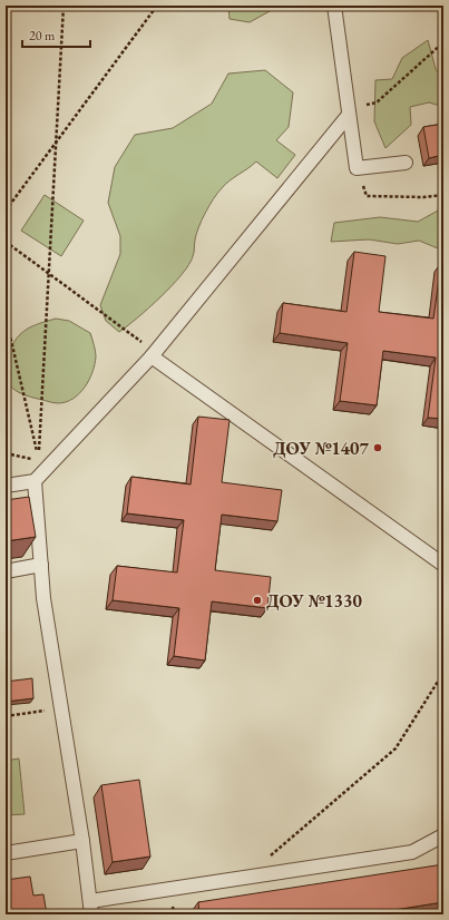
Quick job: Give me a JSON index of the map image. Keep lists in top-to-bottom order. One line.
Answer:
{"places":["ДОУ №1407","ДОУ №1330"],"scale_bar":"20 m"}
